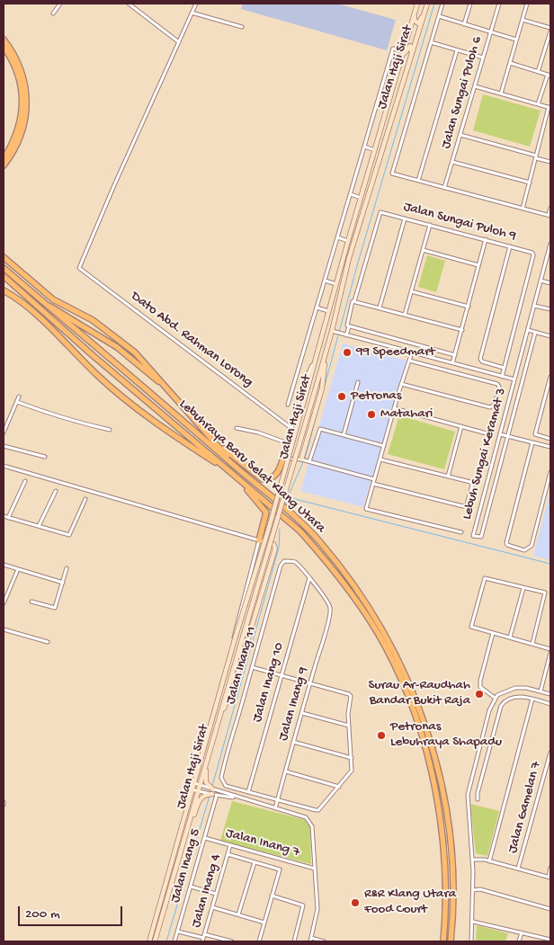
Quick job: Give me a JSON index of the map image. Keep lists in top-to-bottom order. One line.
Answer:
{"streets":{"highway":["Lebuhraya Baru Selat Klang Utara"],"main road":["Jalan Haji Sirat"],"street":["Jalan Sungai Puloh 6","Jalan Sungai Puloh 9","Dato Abd. Rahman Lorong","Lebuh Sungai Keramat 3","Jalan Inang 11","Jalan Inang 10","Jalan Inang 9","Jalan Gamelan 7","Jalan Inang 7","Jalan Inang 5","Jalan Inang 4"]},"crossings":[["Jalan Sungai Puloh 9","Lebuh Sungai Keramat 3"],["Jalan Inang 11","Jalan Inang 10"],["Jalan Inang 11","Jalan Inang 9"],["Jalan Inang 7","Jalan Inang 5"],["Jalan Inang 7","Jalan Inang 4"]],"places":["99 Speedmart","Petronas","Matahari","Surau Ar-Raudhah Bandar Bukit Raja","Petronas Lebuhraya Shapadu","R&R Klang Utara Food Court"],"scale_bar":"200 m"}
